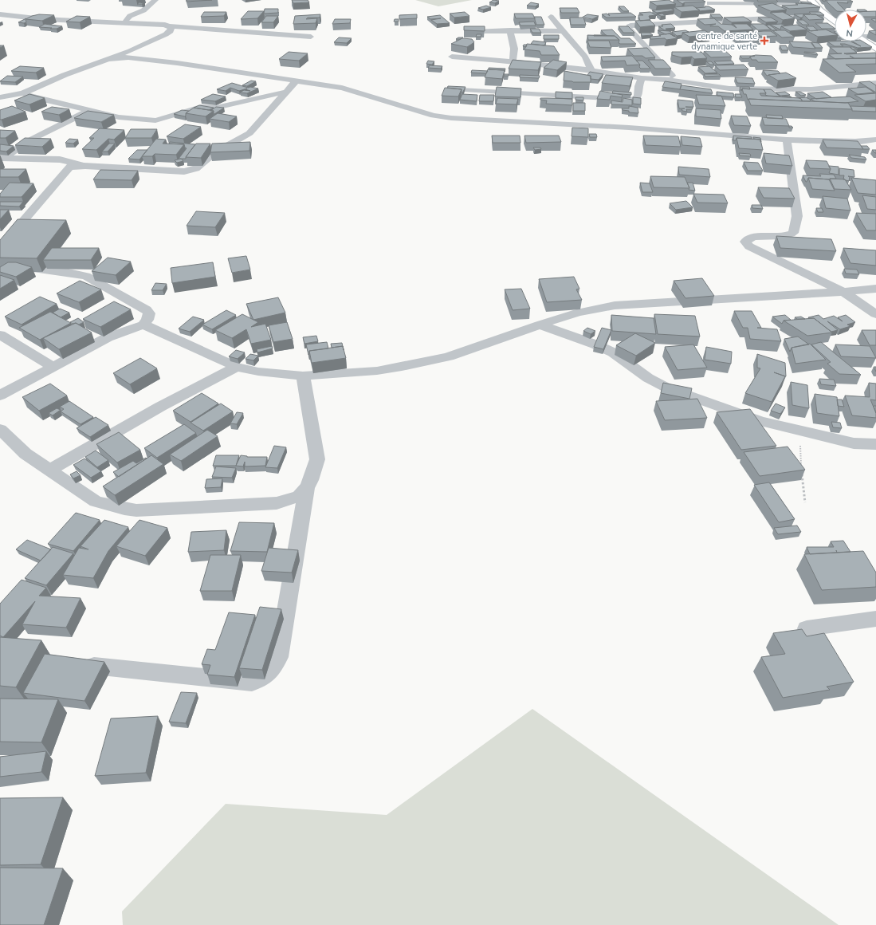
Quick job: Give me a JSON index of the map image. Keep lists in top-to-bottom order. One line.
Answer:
{"places":{"health":["centre de santé dynamique verte"]},"north":"bottom"}
